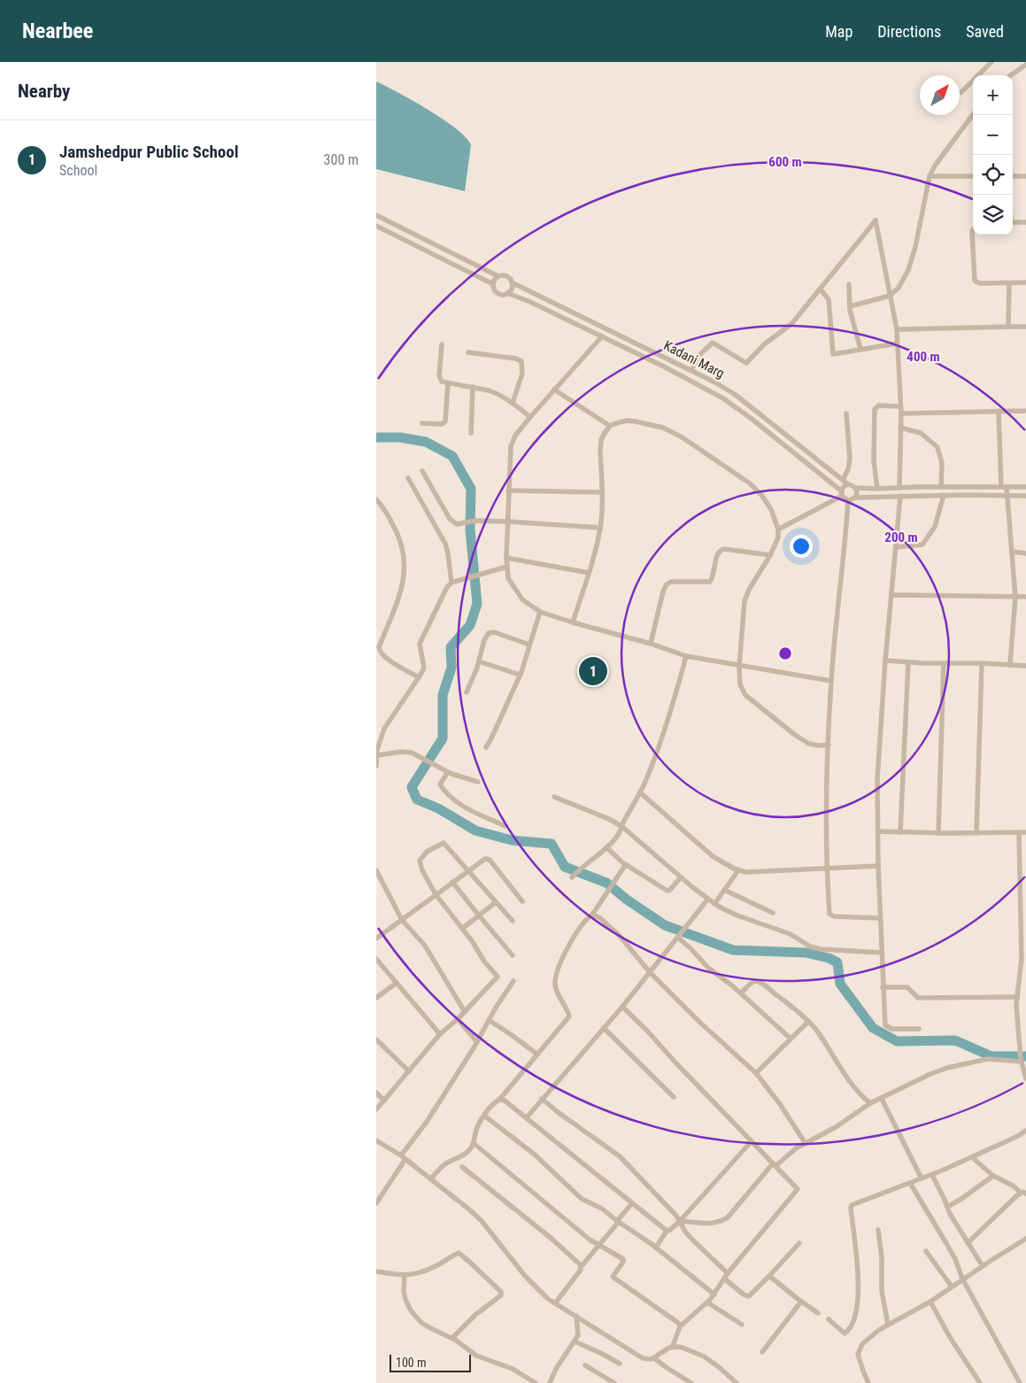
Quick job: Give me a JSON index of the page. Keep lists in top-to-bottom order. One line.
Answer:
{"streets":{"street":["Kadani Marg"]},"scale_bar":"100 m","north":"top right","page":{"header":"Nearbee","nav":["Map","Directions","Saved"],"heading":"Nearby","map_buttons":["+","−"],"list":[{"mark":"1","name":"Jamshedpur Public School","note":"School","value":"300 m"}],"pins":"1","scale":"100 m"},"rings":["600 m","400 m","200 m"]}
